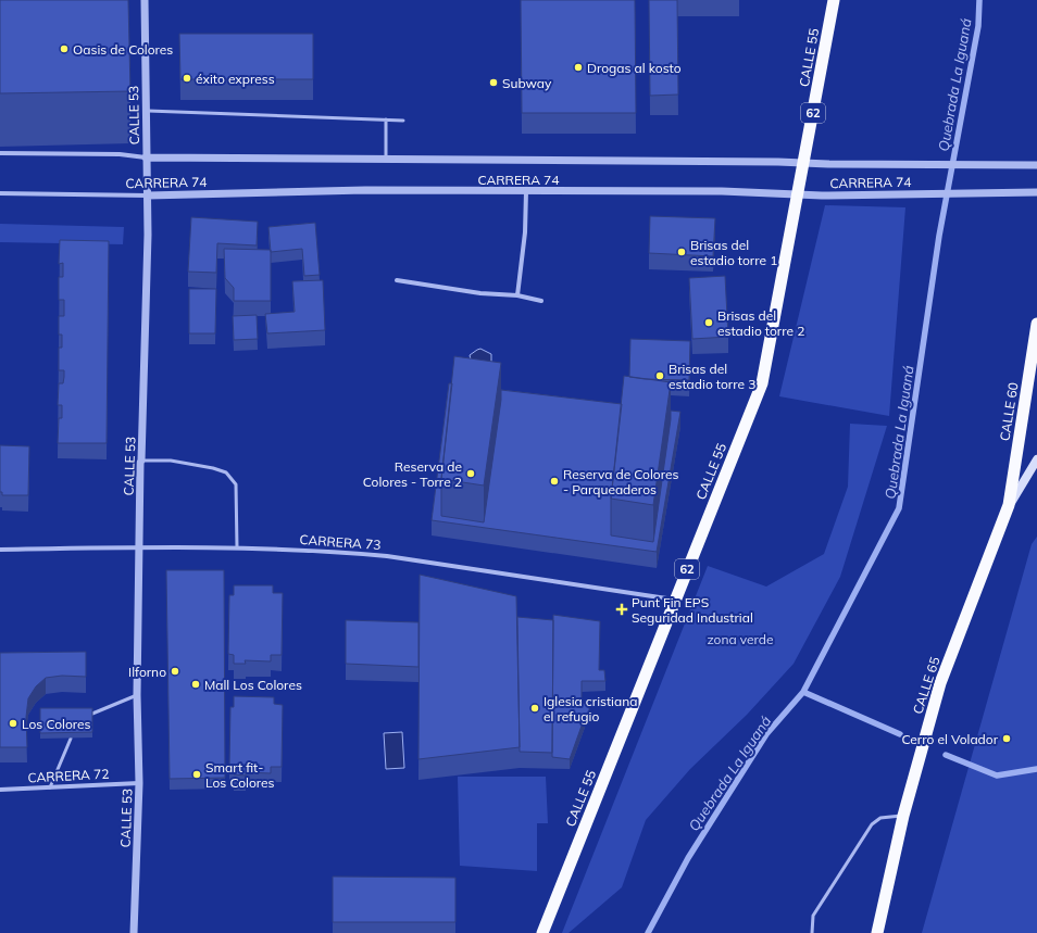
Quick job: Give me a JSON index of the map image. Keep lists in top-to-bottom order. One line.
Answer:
{"streets":{"highway":["CALLE 55","62","CALLE 60","CALLE 65"],"street":["CALLE 53","CARRERA 74","CARRERA 73","CARRERA 72"]},"crossings":[["CALLE 55","CARRERA 74"],["CALLE 55","CARRERA 73"],["CALLE 53","CARRERA 74"],["CALLE 53","CARRERA 73"],["CALLE 53","CARRERA 72"],["CALLE 60","CALLE 65"]],"water":["Quebrada La Iguaná"],"parks":["zona verde"],"places":{"other":["Oasis de Colores","Drogas al kosto","éxito express","Subway","Brisas del estadio torre 1","Brisas del estadio torre 2","Brisas del estadio torre 3","Reserva de Colores - Torre 2","Reserva de Colores - Parqueaderos","Ilforno","Mall Los Colores","Iglesia cristiana el refugio","Los Colores","Cerro el Volador","Smart fit- Los Colores"],"health":["Punt Fin EPS Seguridad Industrial"]}}
